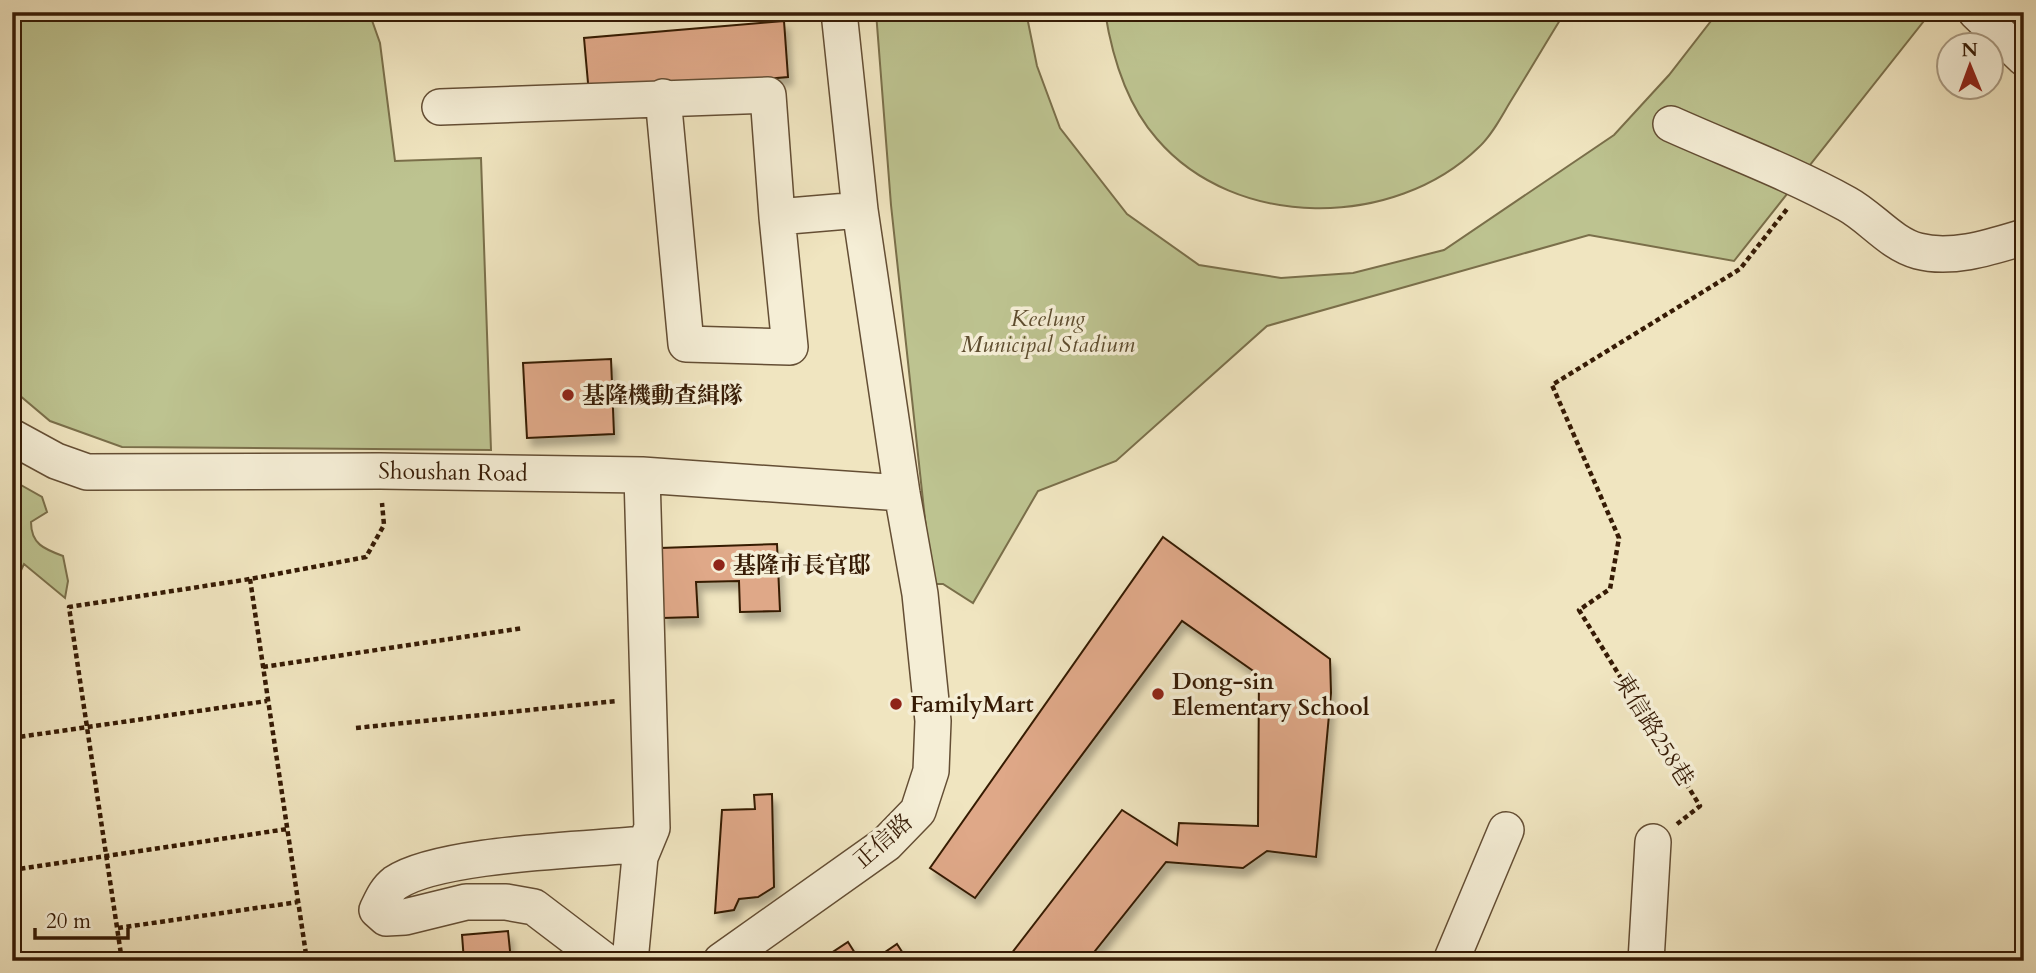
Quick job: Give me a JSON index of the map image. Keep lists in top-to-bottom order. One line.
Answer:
{"streets":{"street":["Shoushan Road","正信路"],"path":["東信路258巷"]},"crossings":[["Shoushan Road","正信路"]],"parks":["Keelung Municipal Stadium"],"places":["基隆機動查緝隊","基隆市長官邸","Dong-sin Elementary School","FamilyMart"],"scale_bar":"20 m","north":"top"}
